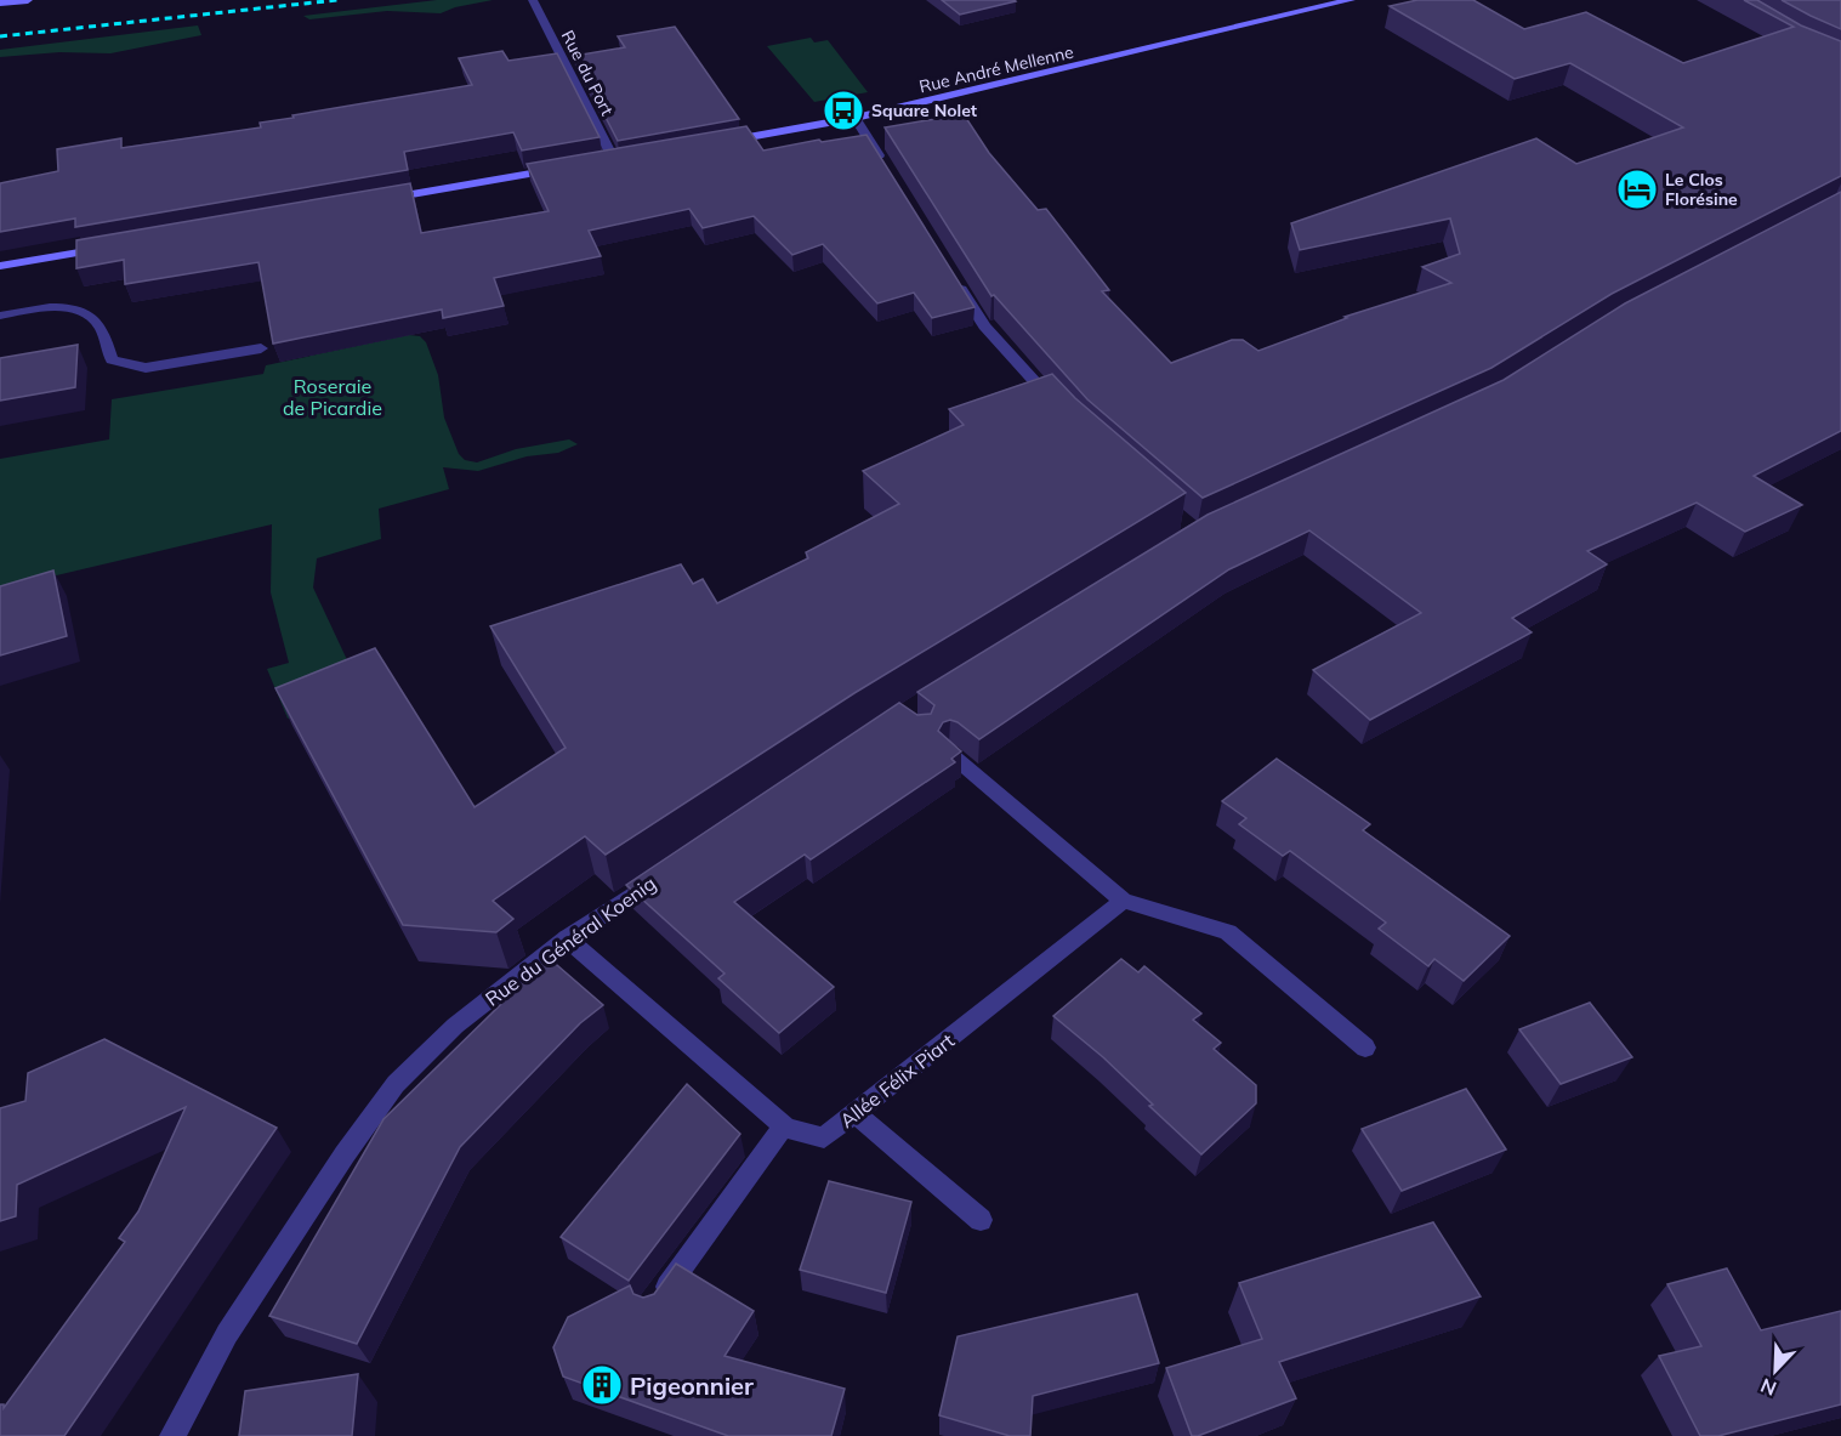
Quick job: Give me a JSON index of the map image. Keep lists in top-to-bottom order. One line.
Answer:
{"streets":{"street":["Rue André Mellenne","Rue du Port","Rue du Général Koenig","Allée Félix Piart"]},"crossings":[["Rue du Général Koenig","Allée Félix Piart"]],"parks":["Roseraie de Picardie"],"places":{"bus stop":["Square Nolet"],"hotel":["Le Clos Florésine"],"building":["Pigeonnier"]},"north":"bottom left"}
